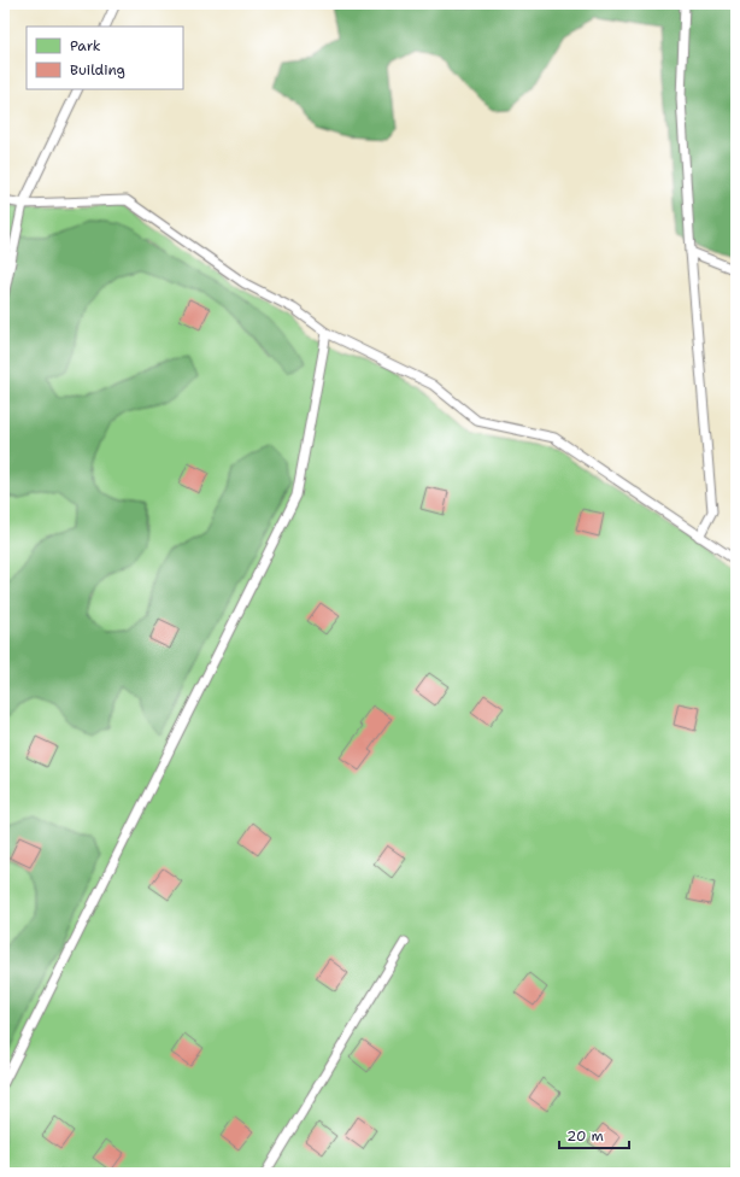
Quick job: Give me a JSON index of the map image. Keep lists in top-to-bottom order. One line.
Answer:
{"legend":["Park","Building"],"scale_bar":"20 m"}
